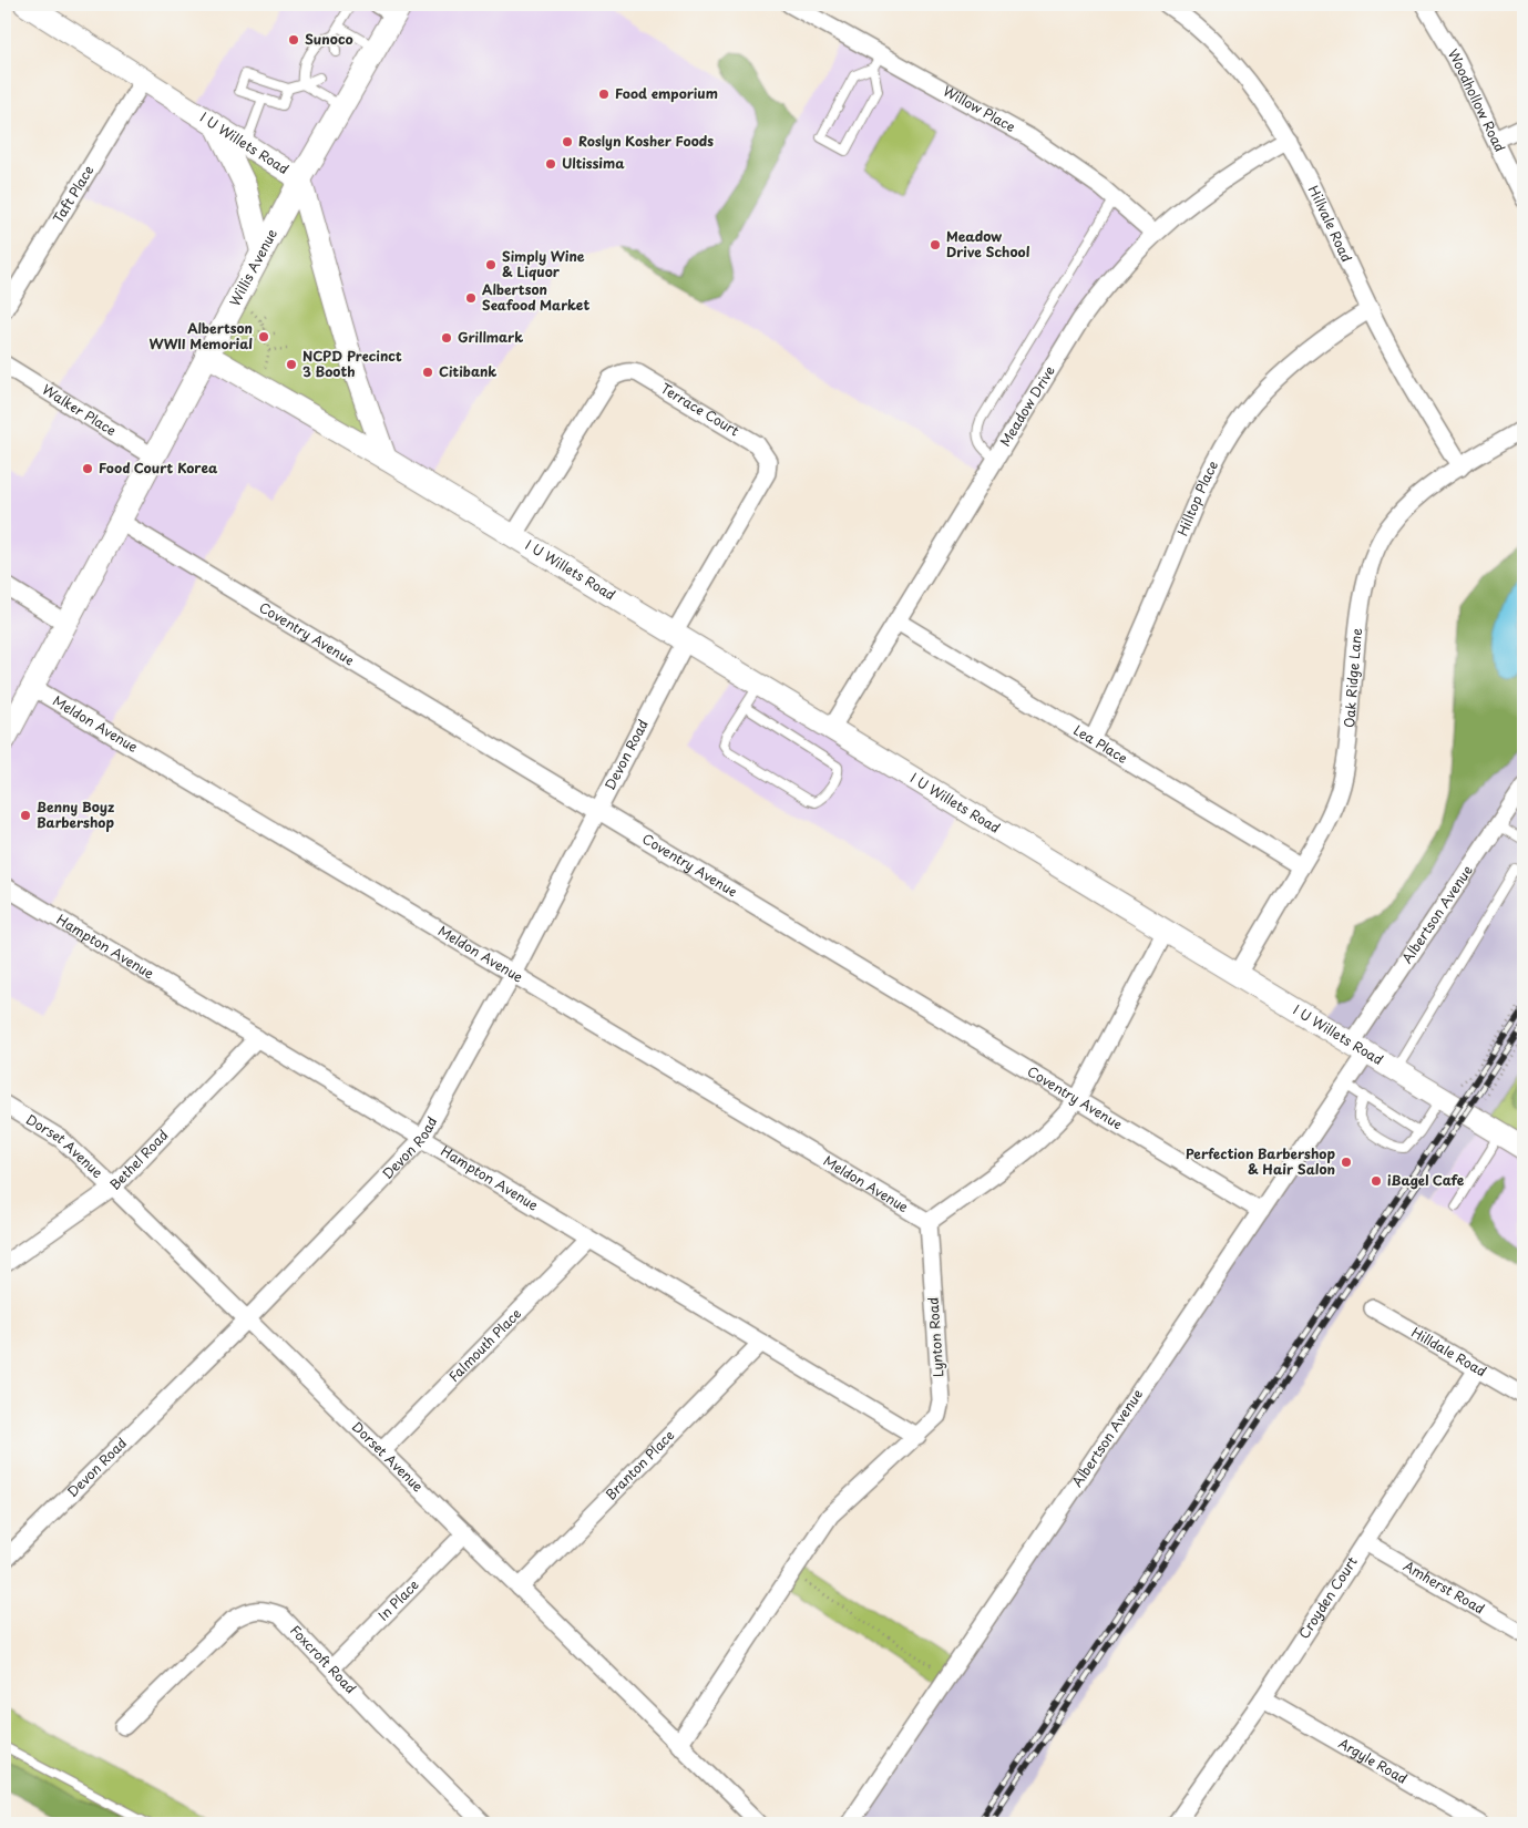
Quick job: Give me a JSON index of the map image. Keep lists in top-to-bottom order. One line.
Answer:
{"streets":{"main road":["I U Willets Road","Willis Avenue"],"street":["Woodhollow Road","Willow Place","Taft Place","Hillvale Road","Meadow Drive","Walker Place","Terrace Court","Hilltop Place","Coventry Avenue","Oak Ridge Lane","Meldon Avenue","Lea Place","Devon Road","Albertson Avenue","Hampton Avenue","Dorset Avenue","Bethel Road","Lynton Road","Falmouth Place","Hilldale Road","Branton Place","Amherst Road","Croyden Court","In Place","Foxcroft Road","Argyle Road"]},"crossings":[["Willow Place","Meadow Drive"],["I U Willets Road","Taft Place"],["I U Willets Road","Willis Avenue"],["I U Willets Road","Meadow Drive"],["I U Willets Road","Terrace Court"],["I U Willets Road","Oak Ridge Lane"],["I U Willets Road","Devon Road"],["I U Willets Road","Albertson Avenue"],["Hillvale Road","Meadow Drive"],["Hillvale Road","Hilltop Place"],["Hillvale Road","Oak Ridge Lane"],["Willis Avenue","Walker Place"],["Willis Avenue","Coventry Avenue"],["Willis Avenue","Meldon Avenue"],["Meadow Drive","Lea Place"],["Terrace Court","Devon Road"],["Hilltop Place","Lea Place"],["Coventry Avenue","Devon Road"],["Coventry Avenue","Albertson Avenue"],["Oak Ridge Lane","Lea Place"],["Meldon Avenue","Devon Road"],["Meldon Avenue","Lynton Road"],["Devon Road","Hampton Avenue"],["Devon Road","Dorset Avenue"],["Hampton Avenue","Bethel Road"],["Hampton Avenue","Lynton Road"],["Hampton Avenue","Falmouth Place"],["Hampton Avenue","Branton Place"],["Dorset Avenue","Bethel Road"],["Dorset Avenue","Lynton Road"],["Dorset Avenue","Falmouth Place"],["Dorset Avenue","Branton Place"],["Dorset Avenue","In Place"],["Hilldale Road","Croyden Court"],["Amherst Road","Croyden Court"],["Croyden Court","Argyle Road"],["In Place","Foxcroft Road"]],"places":["Sunoco","Food emporium","Roslyn Kosher Foods","Ultissima","Meadow Drive School","Simply Wine & Liquor","Albertson Seafood Market","Albertson WWII Memorial","Grillmark","NCPD Precinct 3 Booth","Citibank","Food Court Korea","Benny Boyz Barbershop","Perfection Barbershop & Hair Salon","iBagel Cafe"]}
